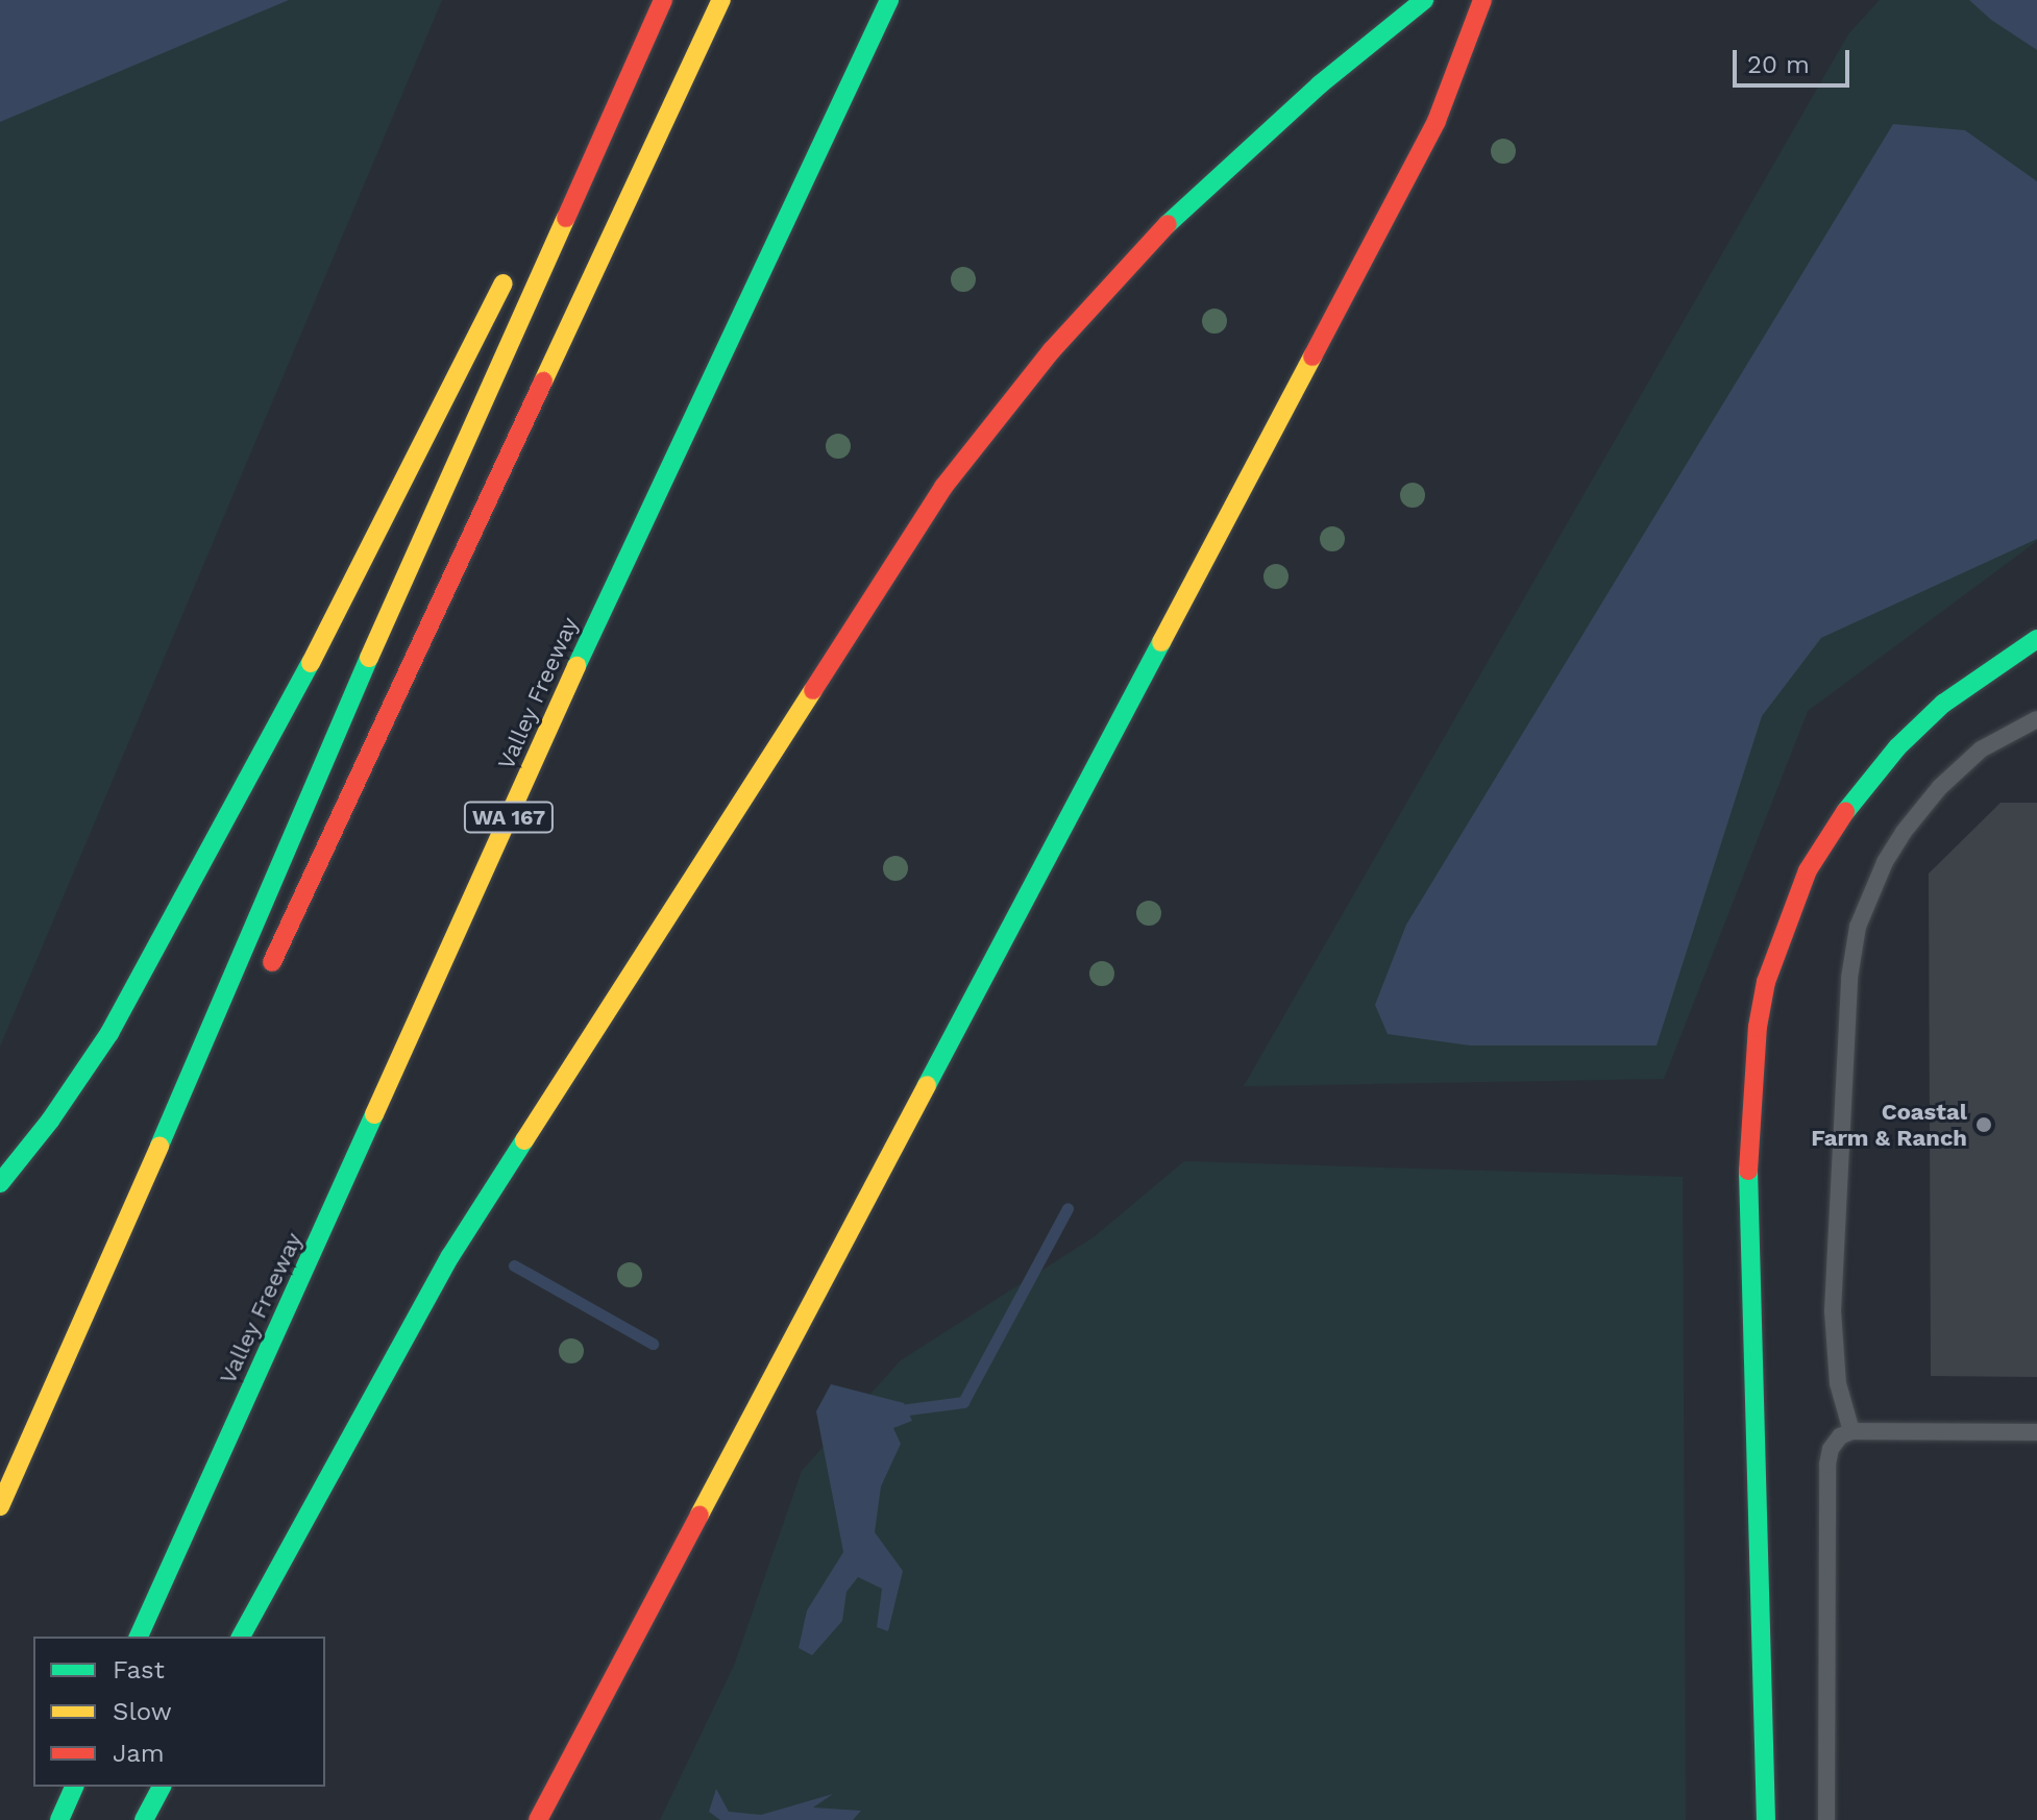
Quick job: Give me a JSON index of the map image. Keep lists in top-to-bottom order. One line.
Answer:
{"streets":{"main road":["Valley Freeway","WA 167"]},"places":["Coastal Farm & Ranch"],"legend":["Fast","Slow","Jam"],"scale_bar":"20 m"}
